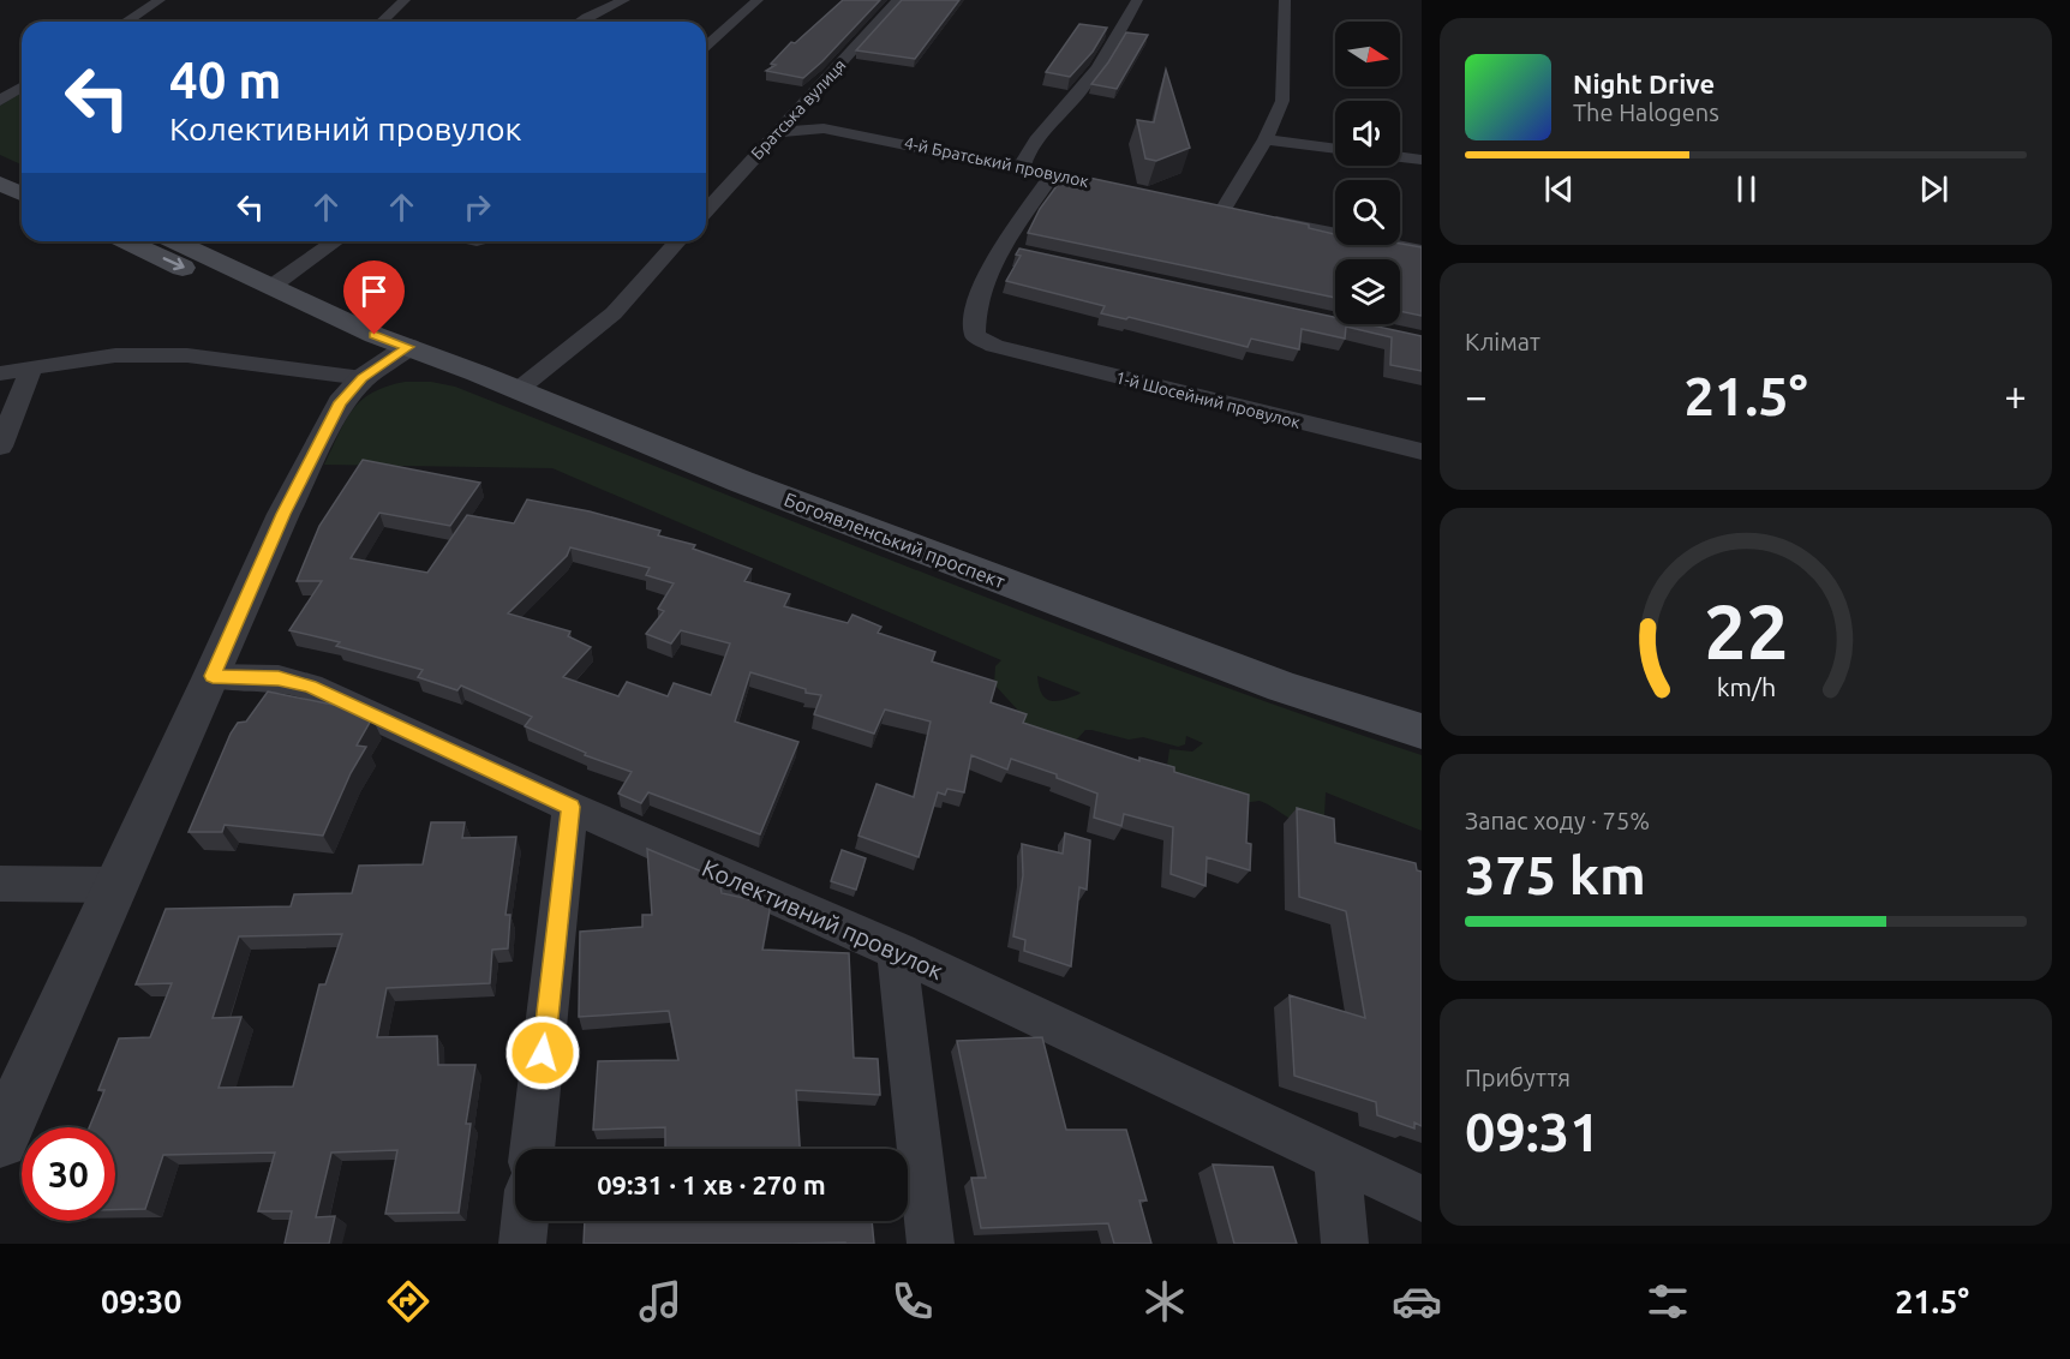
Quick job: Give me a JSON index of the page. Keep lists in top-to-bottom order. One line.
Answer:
{"streets":{"main road":["Богоявленський проспект"],"street":["Братська вулиця","4-й Братський провулок","1-й Шосейний провулок","Колективний провулок"]},"crossings":[["Братська вулиця","4-й Братський провулок"]],"north":"right","page":{"turn":["40 m","Колективний провулок"],"song":["Night Drive","The Halogens"],"tile":["Клімат",["Запас ходу · 75%","375 km"],["Прибуття","09:31"]],"heat":["−","21.5°","+"],"limit":"30","trip":"09:31 · 1 хв · 270 m","tabs":["09:30","21.5°"],"gauge":["22","km/h"]}}
